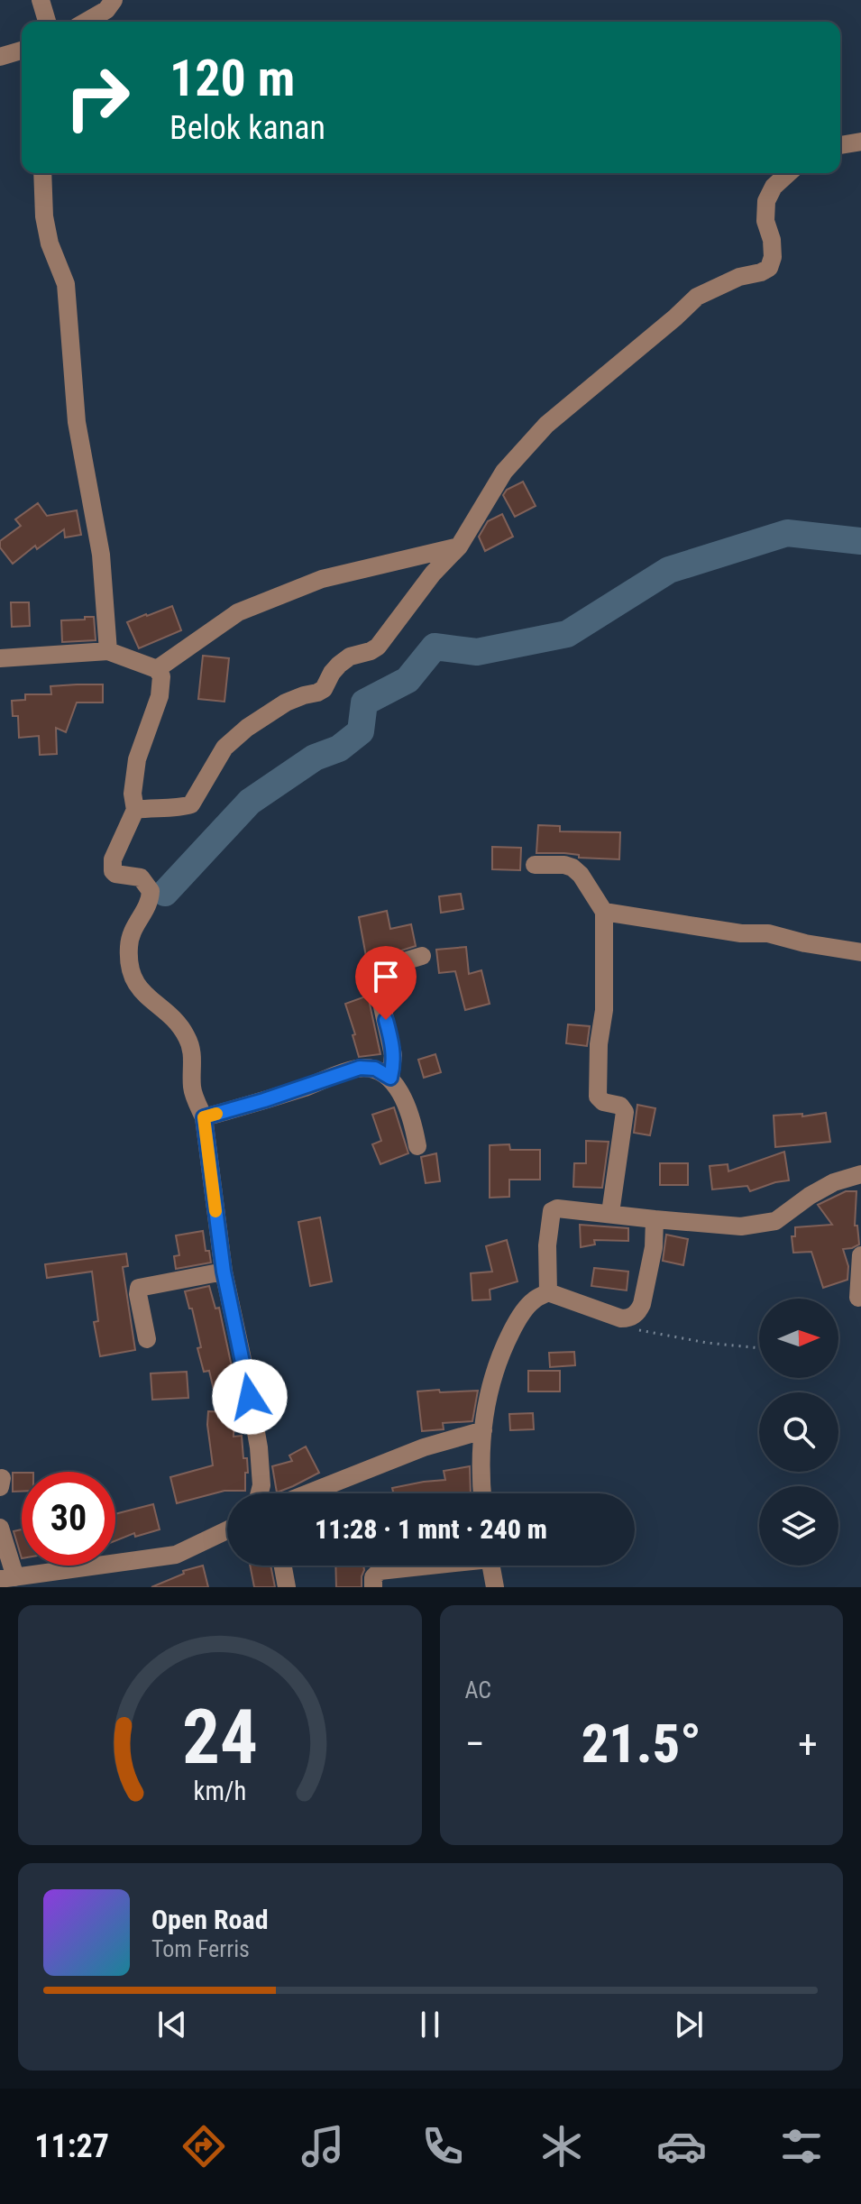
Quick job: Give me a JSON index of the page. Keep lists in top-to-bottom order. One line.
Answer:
{"north":"right","page":{"turn":["120 m","Belok kanan"],"limit":"30","trip":"11:28 · 1 mnt · 240 m","tile":"AC","heat":["−","21.5°","+"],"song":["Open Road","Tom Ferris"],"tabs":"11:27","gauge":["24","km/h"]}}
